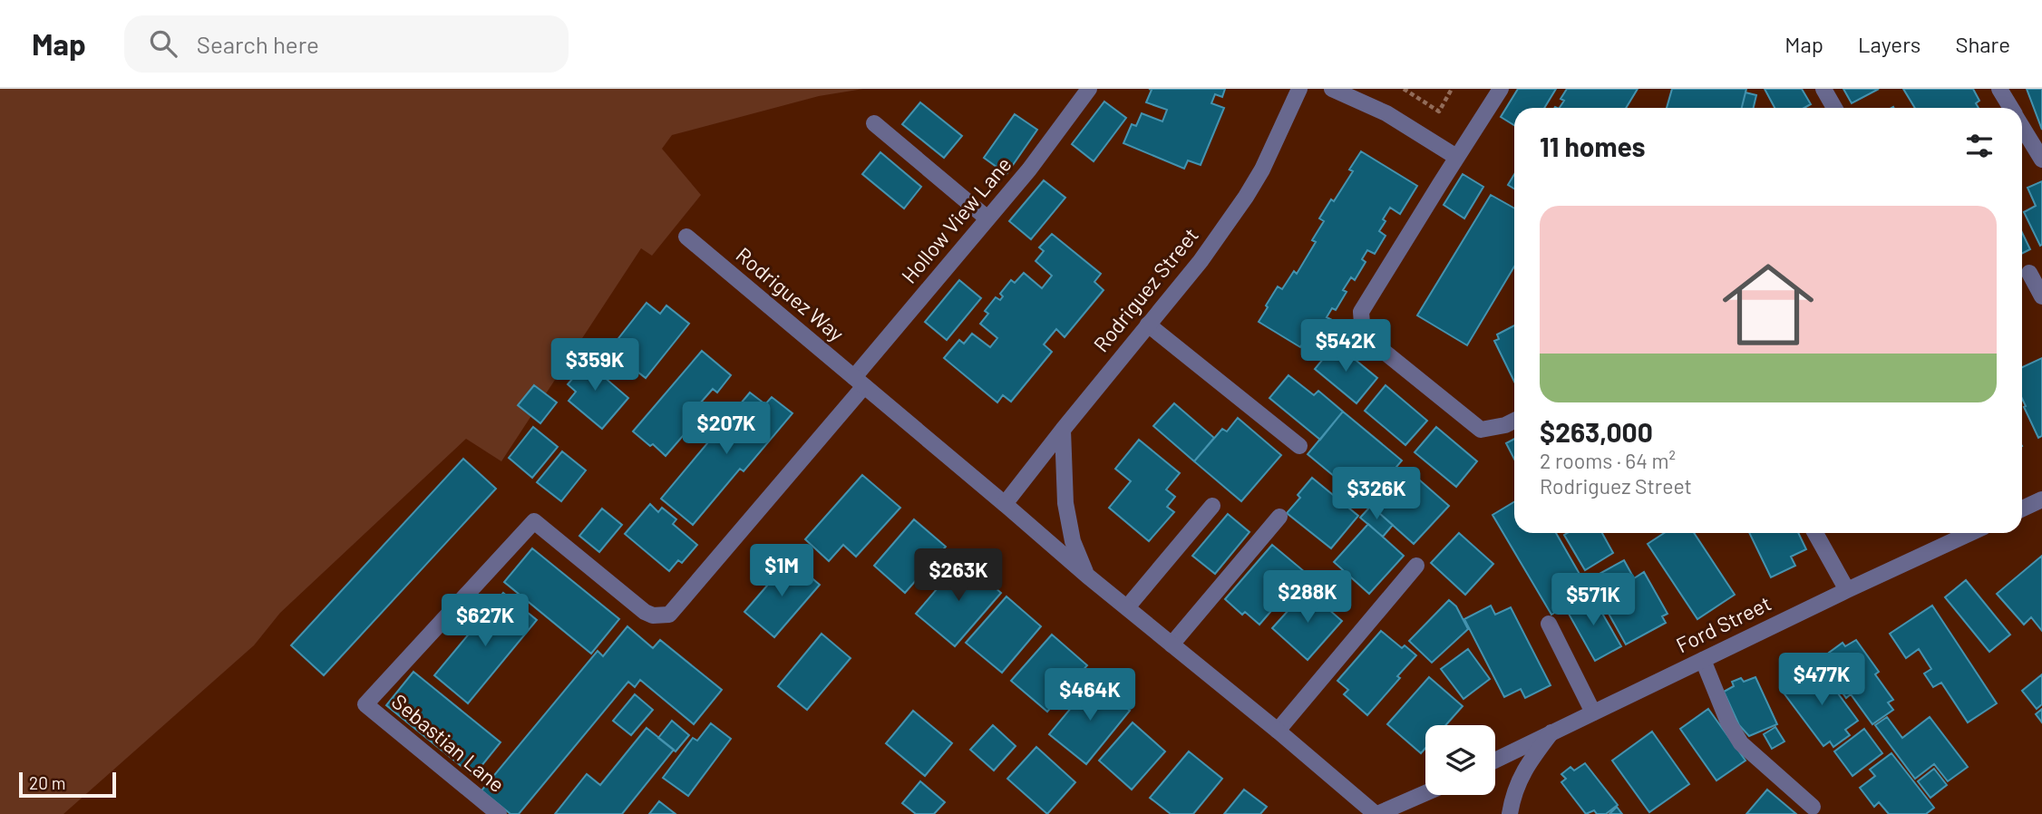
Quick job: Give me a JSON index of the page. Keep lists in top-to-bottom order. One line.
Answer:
{"streets":{"street":["Hollow View Lane","Rodriguez Street","Rodriguez Way","Ford Street","Sebastian Lane"]},"crossings":[["Hollow View Lane","Rodriguez Way"],["Hollow View Lane","Sebastian Lane"],["Rodriguez Way","Sebastian Lane"]],"scale_bar":"20 m","page":{"header":"Map","search":"Search here","nav":["Map","Layers","Share"],"heading":"11 homes","list":[{"name":"$263,000","note":"2 rooms · 64 m² · Rodriguez Street"}],"price":["$542K","$359K","$207K","$326K","$1M","$263K","$288K","$571K","$627K","$477K","$464K"],"scale":"20 m"}}
